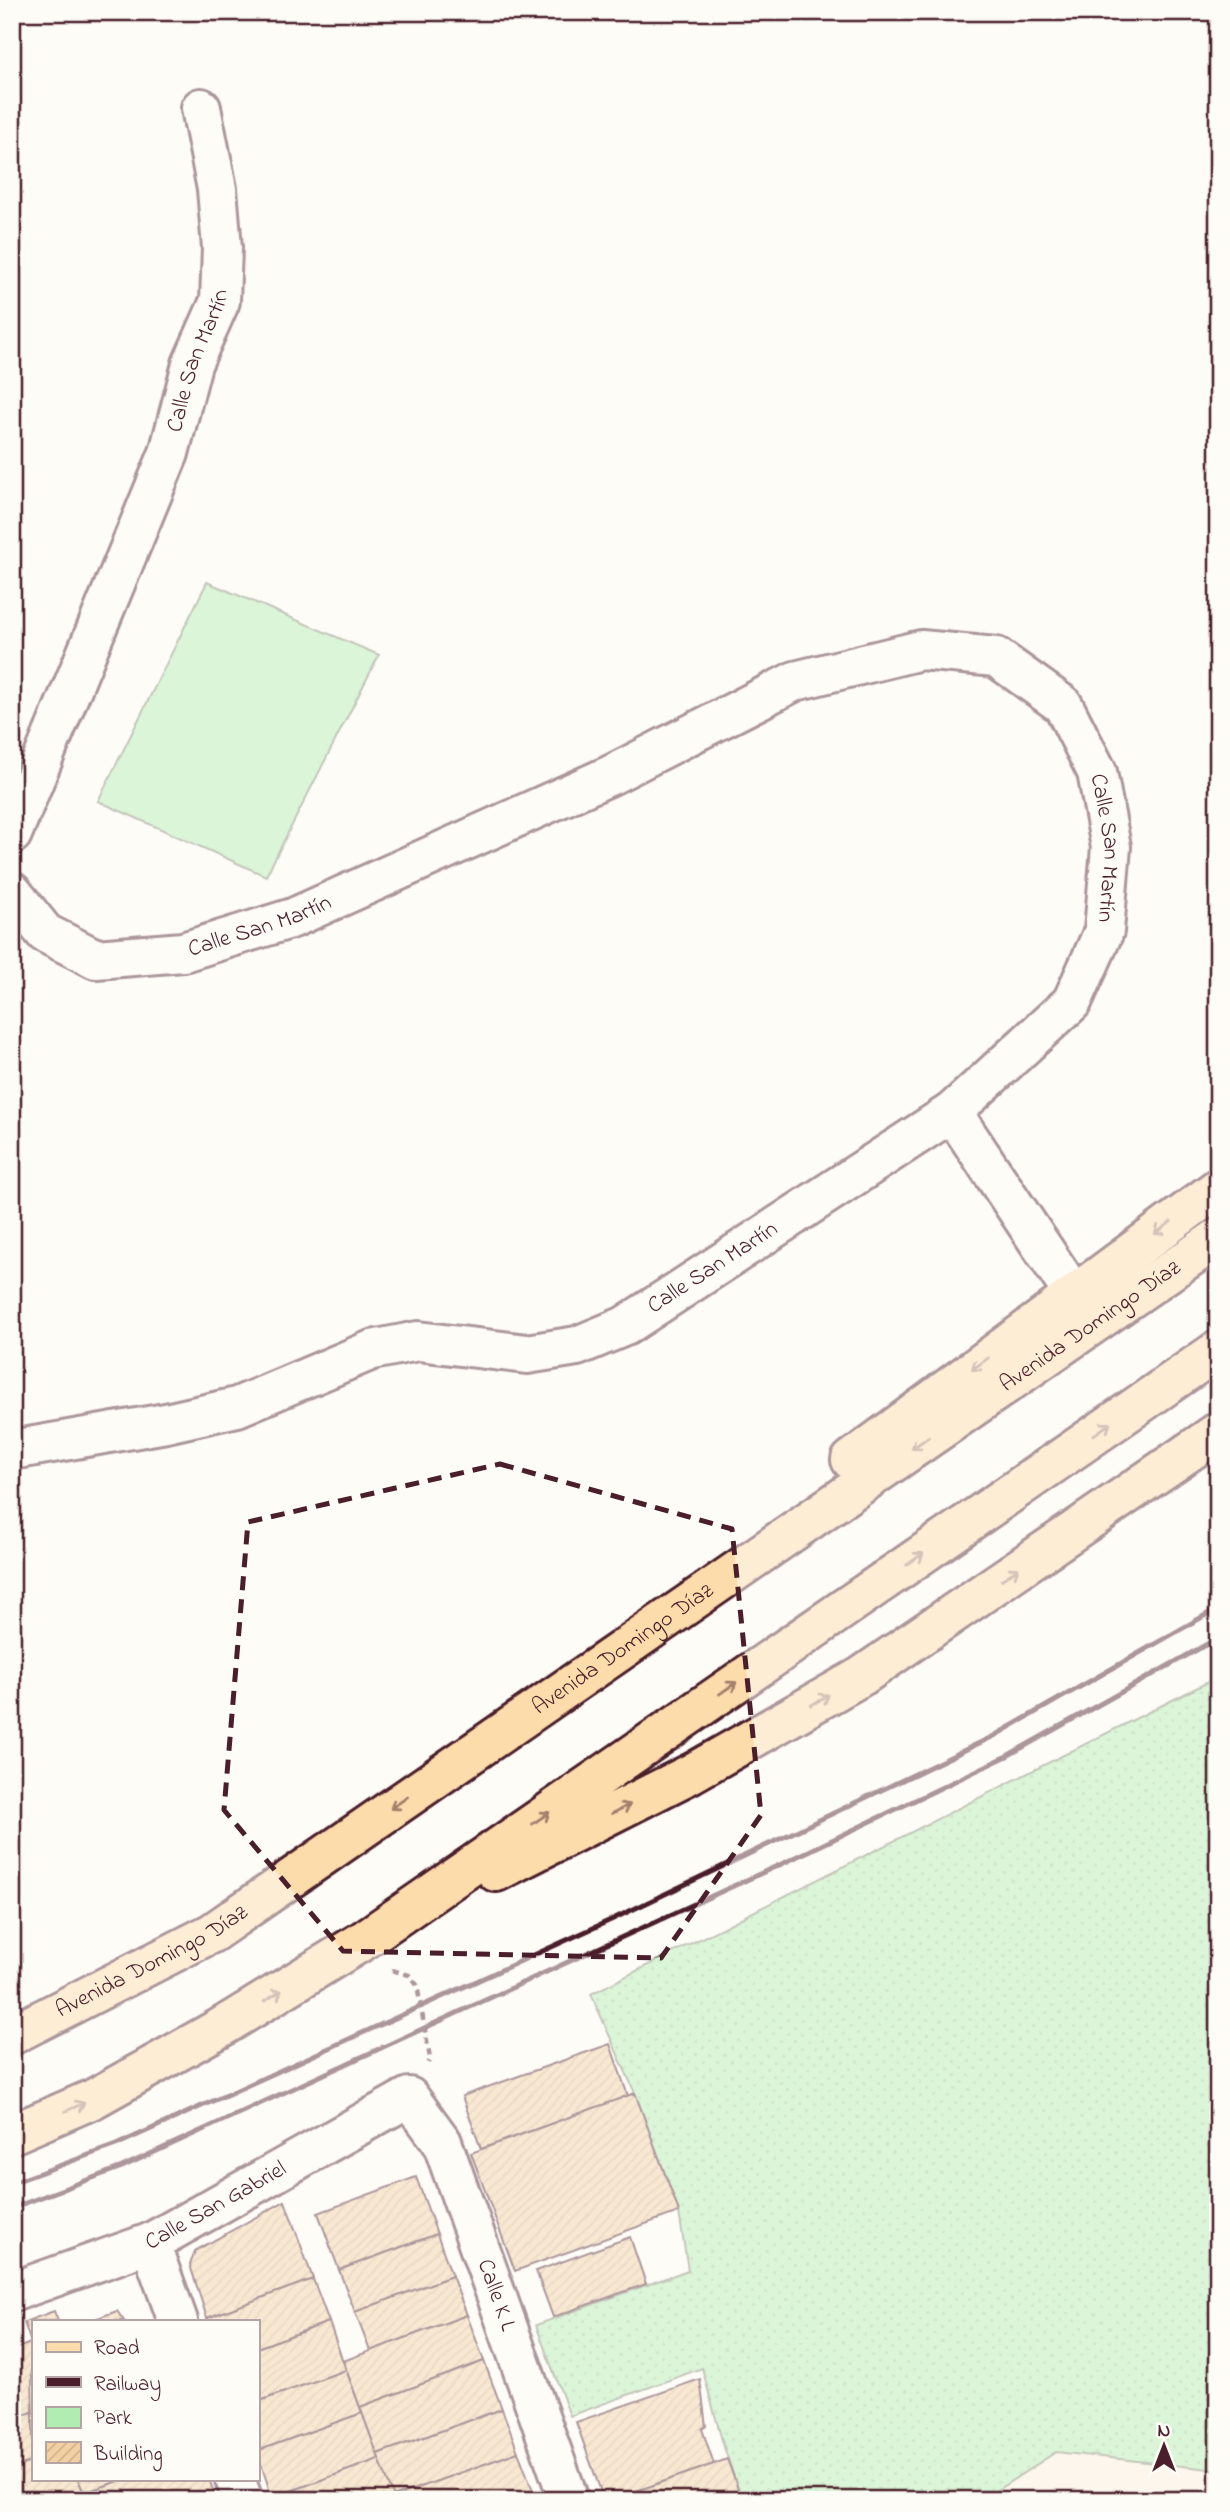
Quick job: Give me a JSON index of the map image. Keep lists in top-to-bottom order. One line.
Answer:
{"streets":{"main road":["Avenida Domingo Díaz"],"street":["Calle San Martín","Calle San Gabriel","Calle K L"]},"crossings":[["Calle San Gabriel","Calle K L"]],"legend":["Road","Railway","Park","Building"],"north":"top"}
